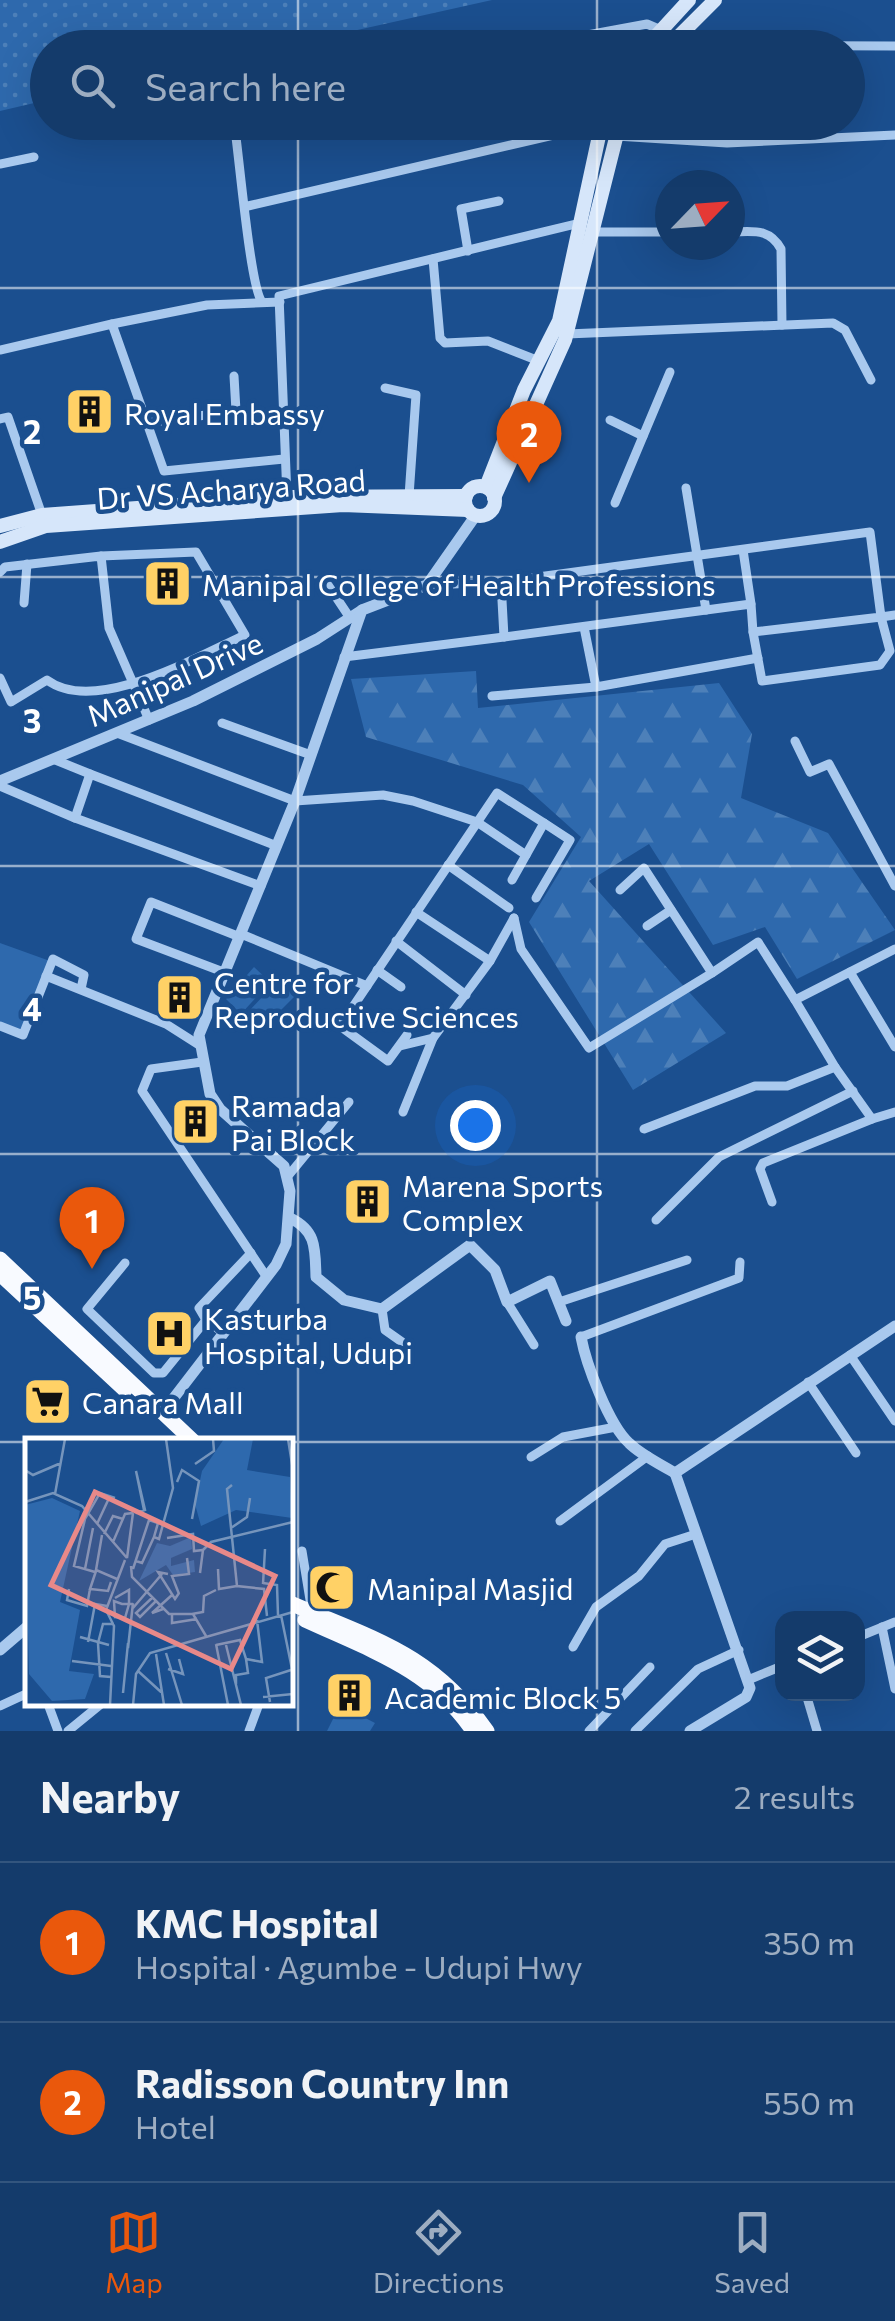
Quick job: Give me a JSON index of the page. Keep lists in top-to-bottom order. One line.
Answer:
{"streets":{"main road":["Dr VS Acharya Road"],"street":["Manipal Drive"]},"places":{"building":["Royal Embassy","Manipal College of Health Professions","Centre for Reproductive Sciences","Ramada Pai Block","Marena Sports Complex","Academic Block 5"],"hospital":["Kasturba Hospital, Udupi"],"supermarket":["Canara Mall"],"mosque":["Manipal Masjid"]},"north":"top right","page":{"search":"Search here","pins":["2","1"],"heading":["Nearby","2 results"],"list":[{"mark":"1","name":"KMC Hospital","note":"Hospital · Agumbe - Udupi Hwy","value":"350 m"},{"mark":"2","name":"Radisson Country Inn","note":"Hotel","value":"550 m"}],"nav":["Map","Directions","Saved"]},"grid":{"rows":["2","3","4","5"]}}
